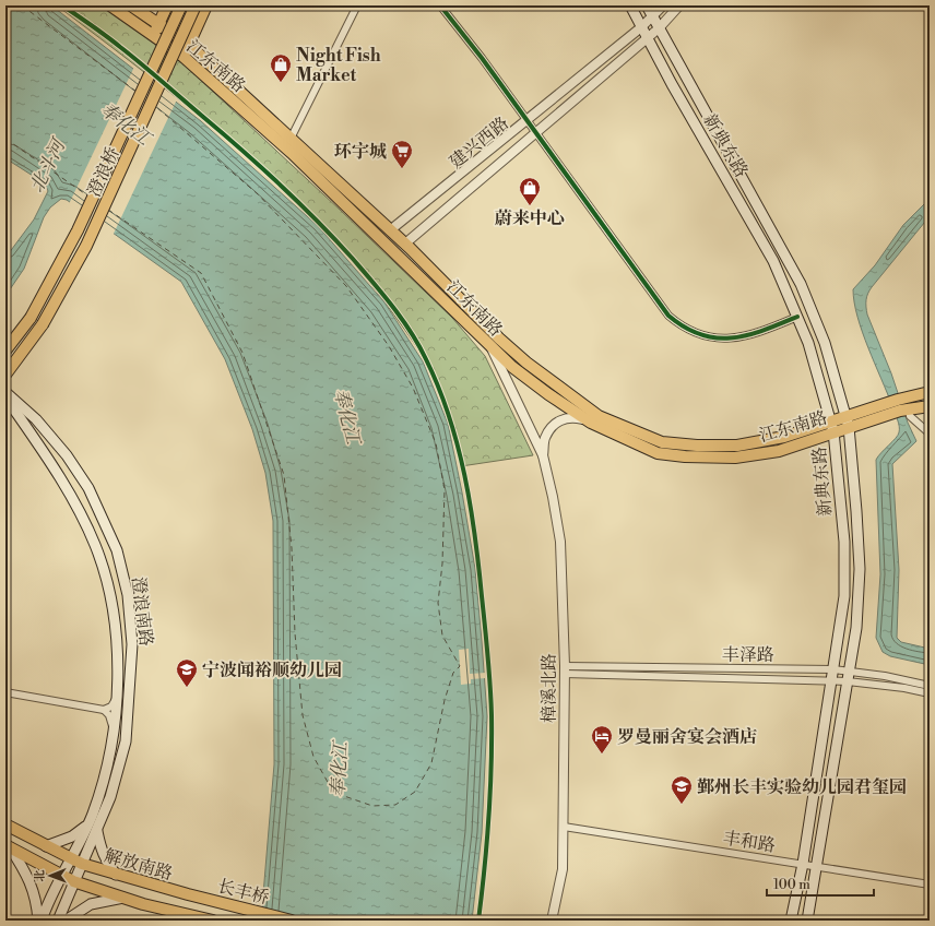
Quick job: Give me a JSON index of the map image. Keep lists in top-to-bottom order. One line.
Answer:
{"streets":{"main road":["江东南路","新典东路","澄浪桥","澄浪南路","解放南路","长丰桥"],"street":["建兴西路","丰泽路","樟溪北路","丰和路"]},"crossings":[["江东南路","建兴西路"],["江东南路","新典东路"],["江东南路","樟溪北路"],["建兴西路","新典东路"],["新典东路","丰泽路"],["新典东路","丰和路"],["澄浪南路","解放南路"],["澄浪南路","长丰桥"],["丰泽路","樟溪北路"],["樟溪北路","丰和路"],["解放南路","长丰桥"]],"water":["奉化江","北斗河"],"places":{"shop":["Night Fish Market","蔚来中心"],"supermarket":["环宇城"],"school or university":["宁波闻裕顺幼儿园","鄞州长丰实验幼儿园君玺园"],"hotel":["罗曼丽舍宴会酒店"]},"scale_bar":"100 m","north":"left"}
